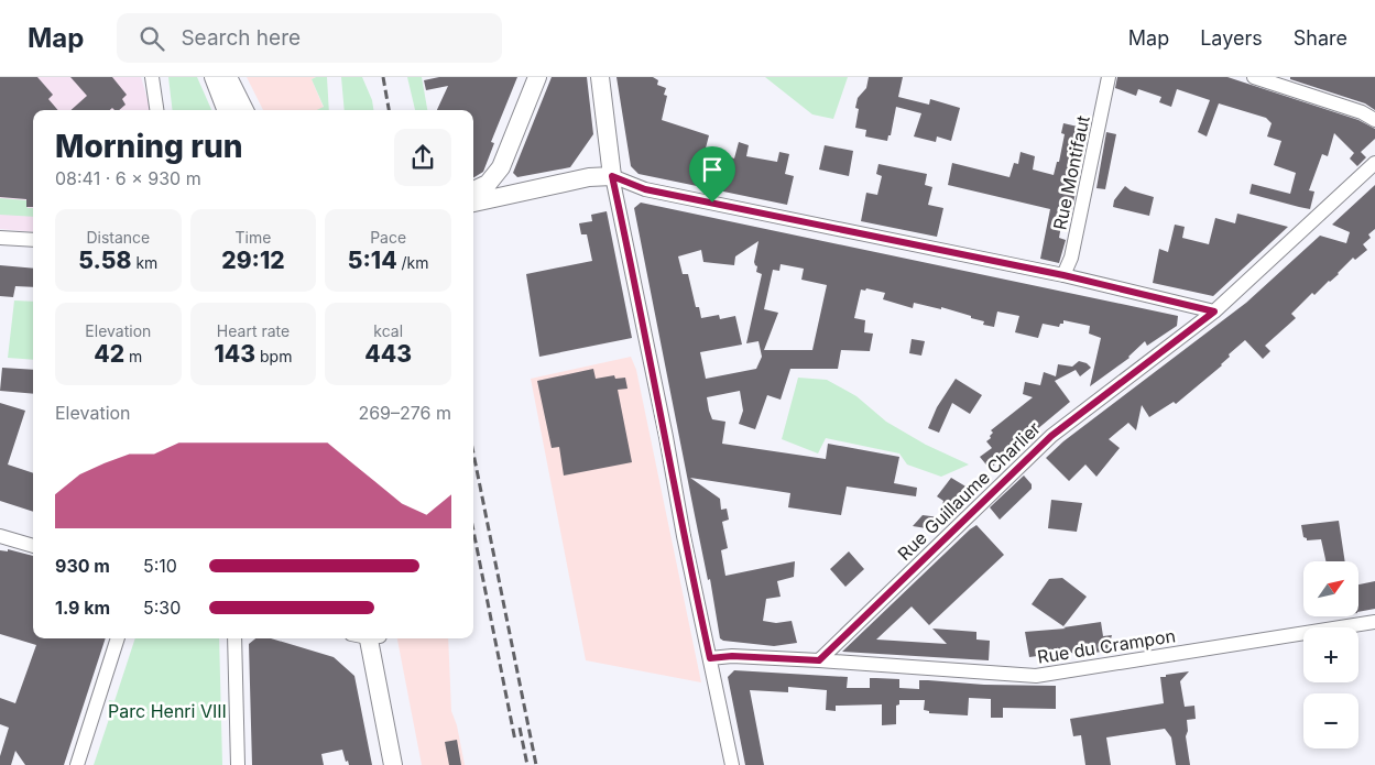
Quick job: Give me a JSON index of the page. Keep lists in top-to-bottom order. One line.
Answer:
{"streets":{"street":["Rue Montifaut","Rue Guillaume Charlier","Rue du Crampon"]},"crossings":[["Rue Guillaume Charlier","Rue du Crampon"]],"parks":["Parc Henri VIII"],"north":"top right","page":{"header":"Map","search":"Search here","nav":["Map","Layers","Share"],"heading":["Morning run","08:41 · 6 × 930 m"],"stats":[["Distance","5.58 km"],["Time","29:12"],["Pace","5:14 /km"],["Elevation","42 m"],["Heart rate","143 bpm"],["kcal","443"]],"chart":["Elevation","269–276 m"],"list":[{"name":"930 m","note":"5:10"},{"name":"1.9 km","note":"5:30"}],"map_buttons":["+","−"]}}
